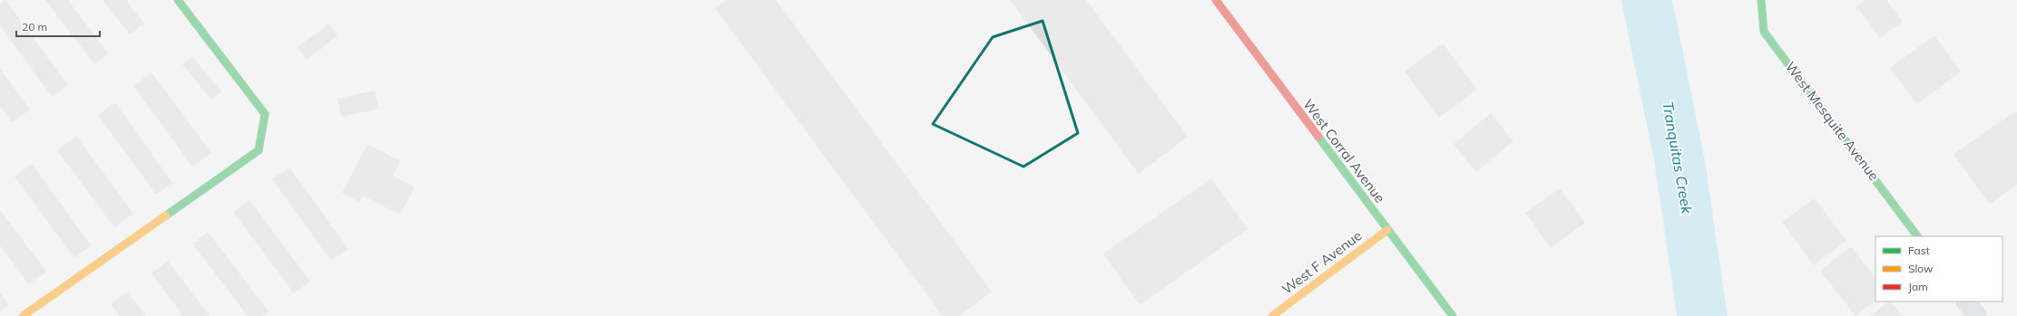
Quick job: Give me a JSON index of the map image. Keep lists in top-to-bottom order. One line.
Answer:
{"streets":{"street":["West Mesquite Avenue","West Corral Avenue","West F Avenue"]},"crossings":[["West Corral Avenue","West F Avenue"]],"water":["Tranquitas Creek"],"legend":["Fast","Slow","Jam"],"scale_bar":"20 m"}
